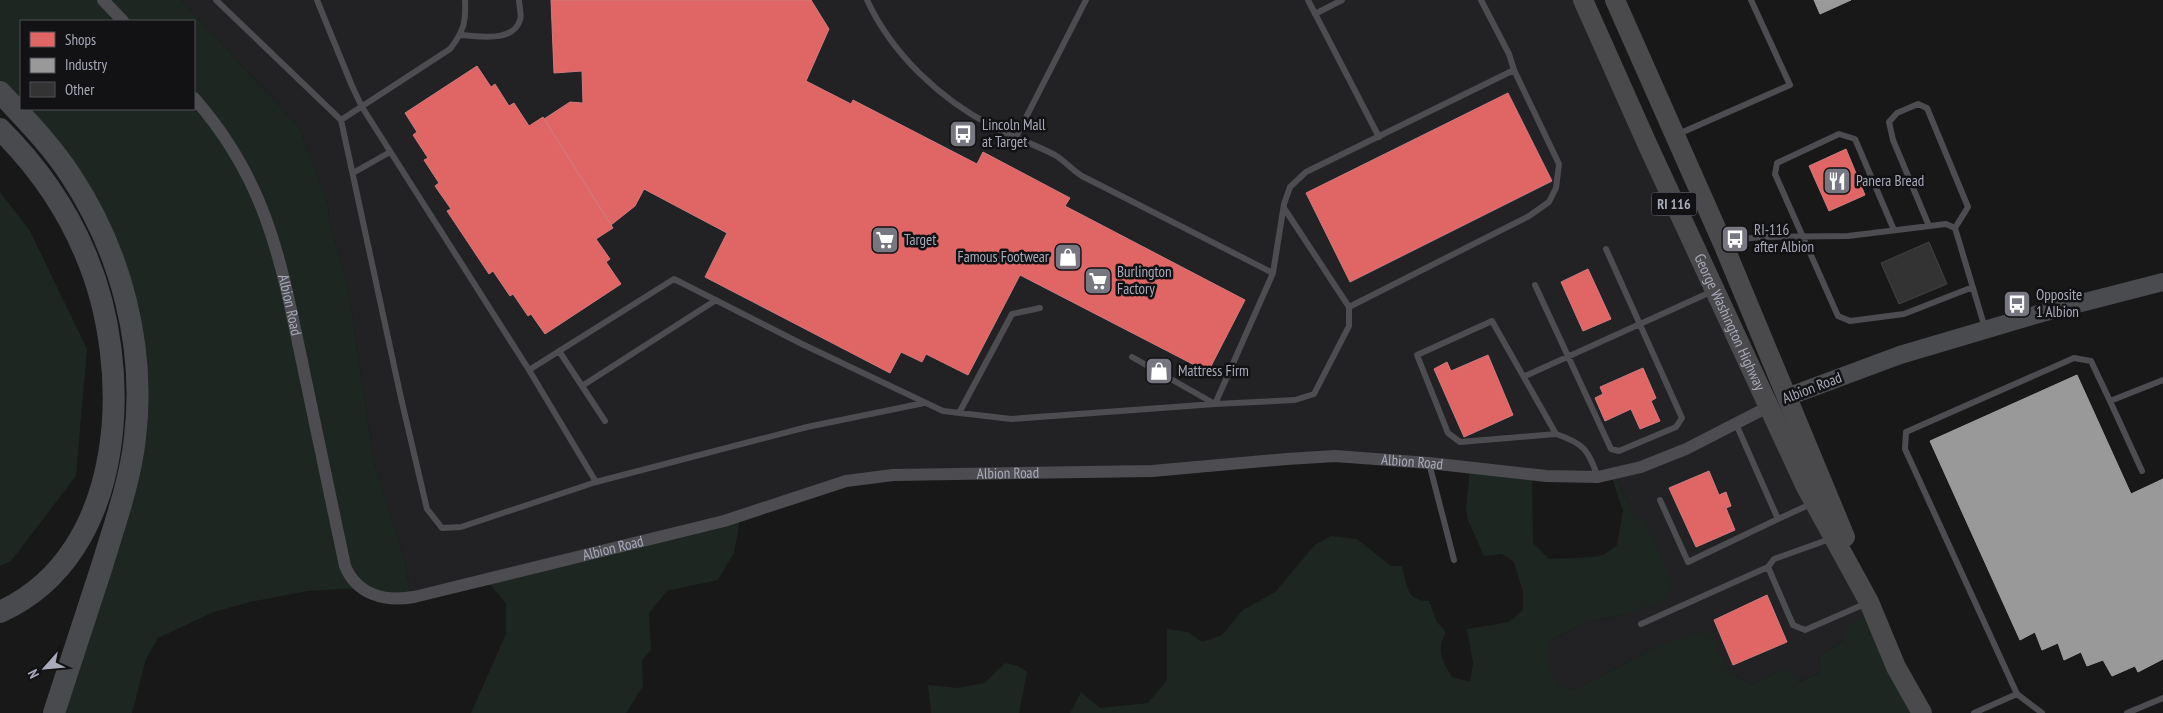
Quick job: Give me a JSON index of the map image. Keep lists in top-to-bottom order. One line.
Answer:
{"streets":{"main road":["RI 116","Albion Road","George Washington Highway"]},"crossings":[["Albion Road","George Washington Highway"]],"places":{"bus stop":["Lincoln Mall at Target","RI-116 after Albion","Opposite 1 Albion"],"restaurant":["Panera Bread"],"supermarket":["Target","Burlington Factory"],"shop":["Famous Footwear","Mattress Firm"]},"legend":["Shops","Industry","Other"],"north":"bottom left"}
